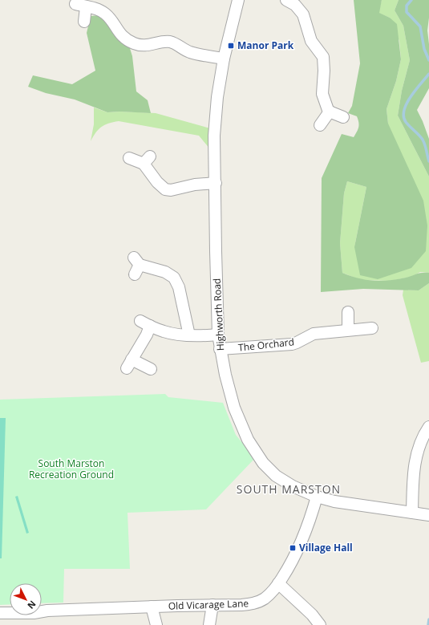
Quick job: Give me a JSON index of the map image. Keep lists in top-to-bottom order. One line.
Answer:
{"streets":{"street":["Highworth Road","The Orchard","Old Vicarage Lane"]},"crossings":[["Highworth Road","The Orchard"],["Highworth Road","Old Vicarage Lane"]],"districts":["SOUTH MARSTON"],"parks":["South Marston Recreation Ground"],"places":{"transit":["Manor Park","Village Hall"]},"north":"bottom right"}
